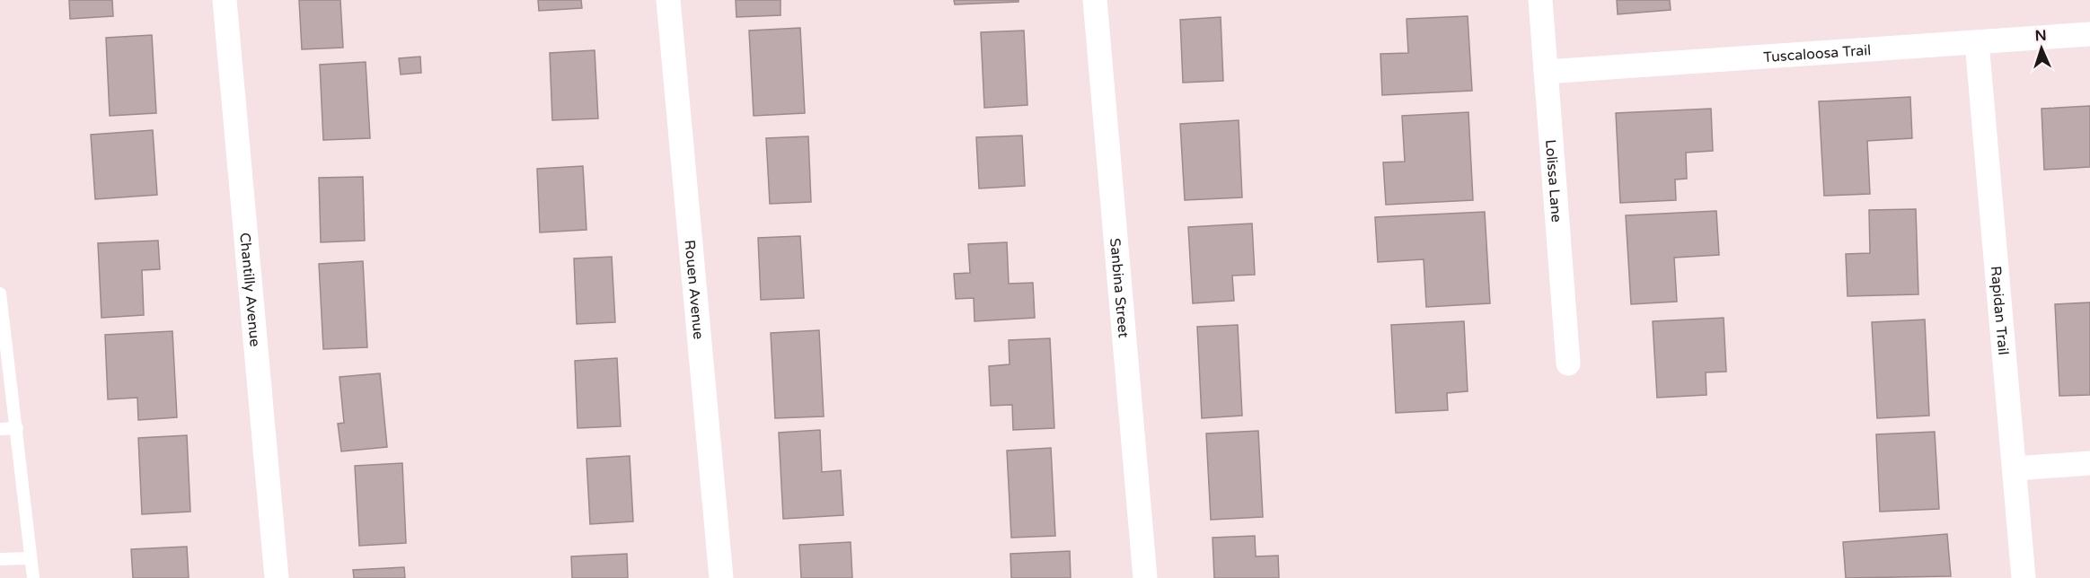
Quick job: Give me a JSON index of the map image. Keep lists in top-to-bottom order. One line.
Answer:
{"streets":{"street":["Tuscaloosa Trail","Lolissa Lane","Chantilly Avenue","Rouen Avenue","Sanbina Street","Rapidan Trail"]},"crossings":[["Tuscaloosa Trail","Lolissa Lane"],["Tuscaloosa Trail","Rapidan Trail"]],"north":"top"}
